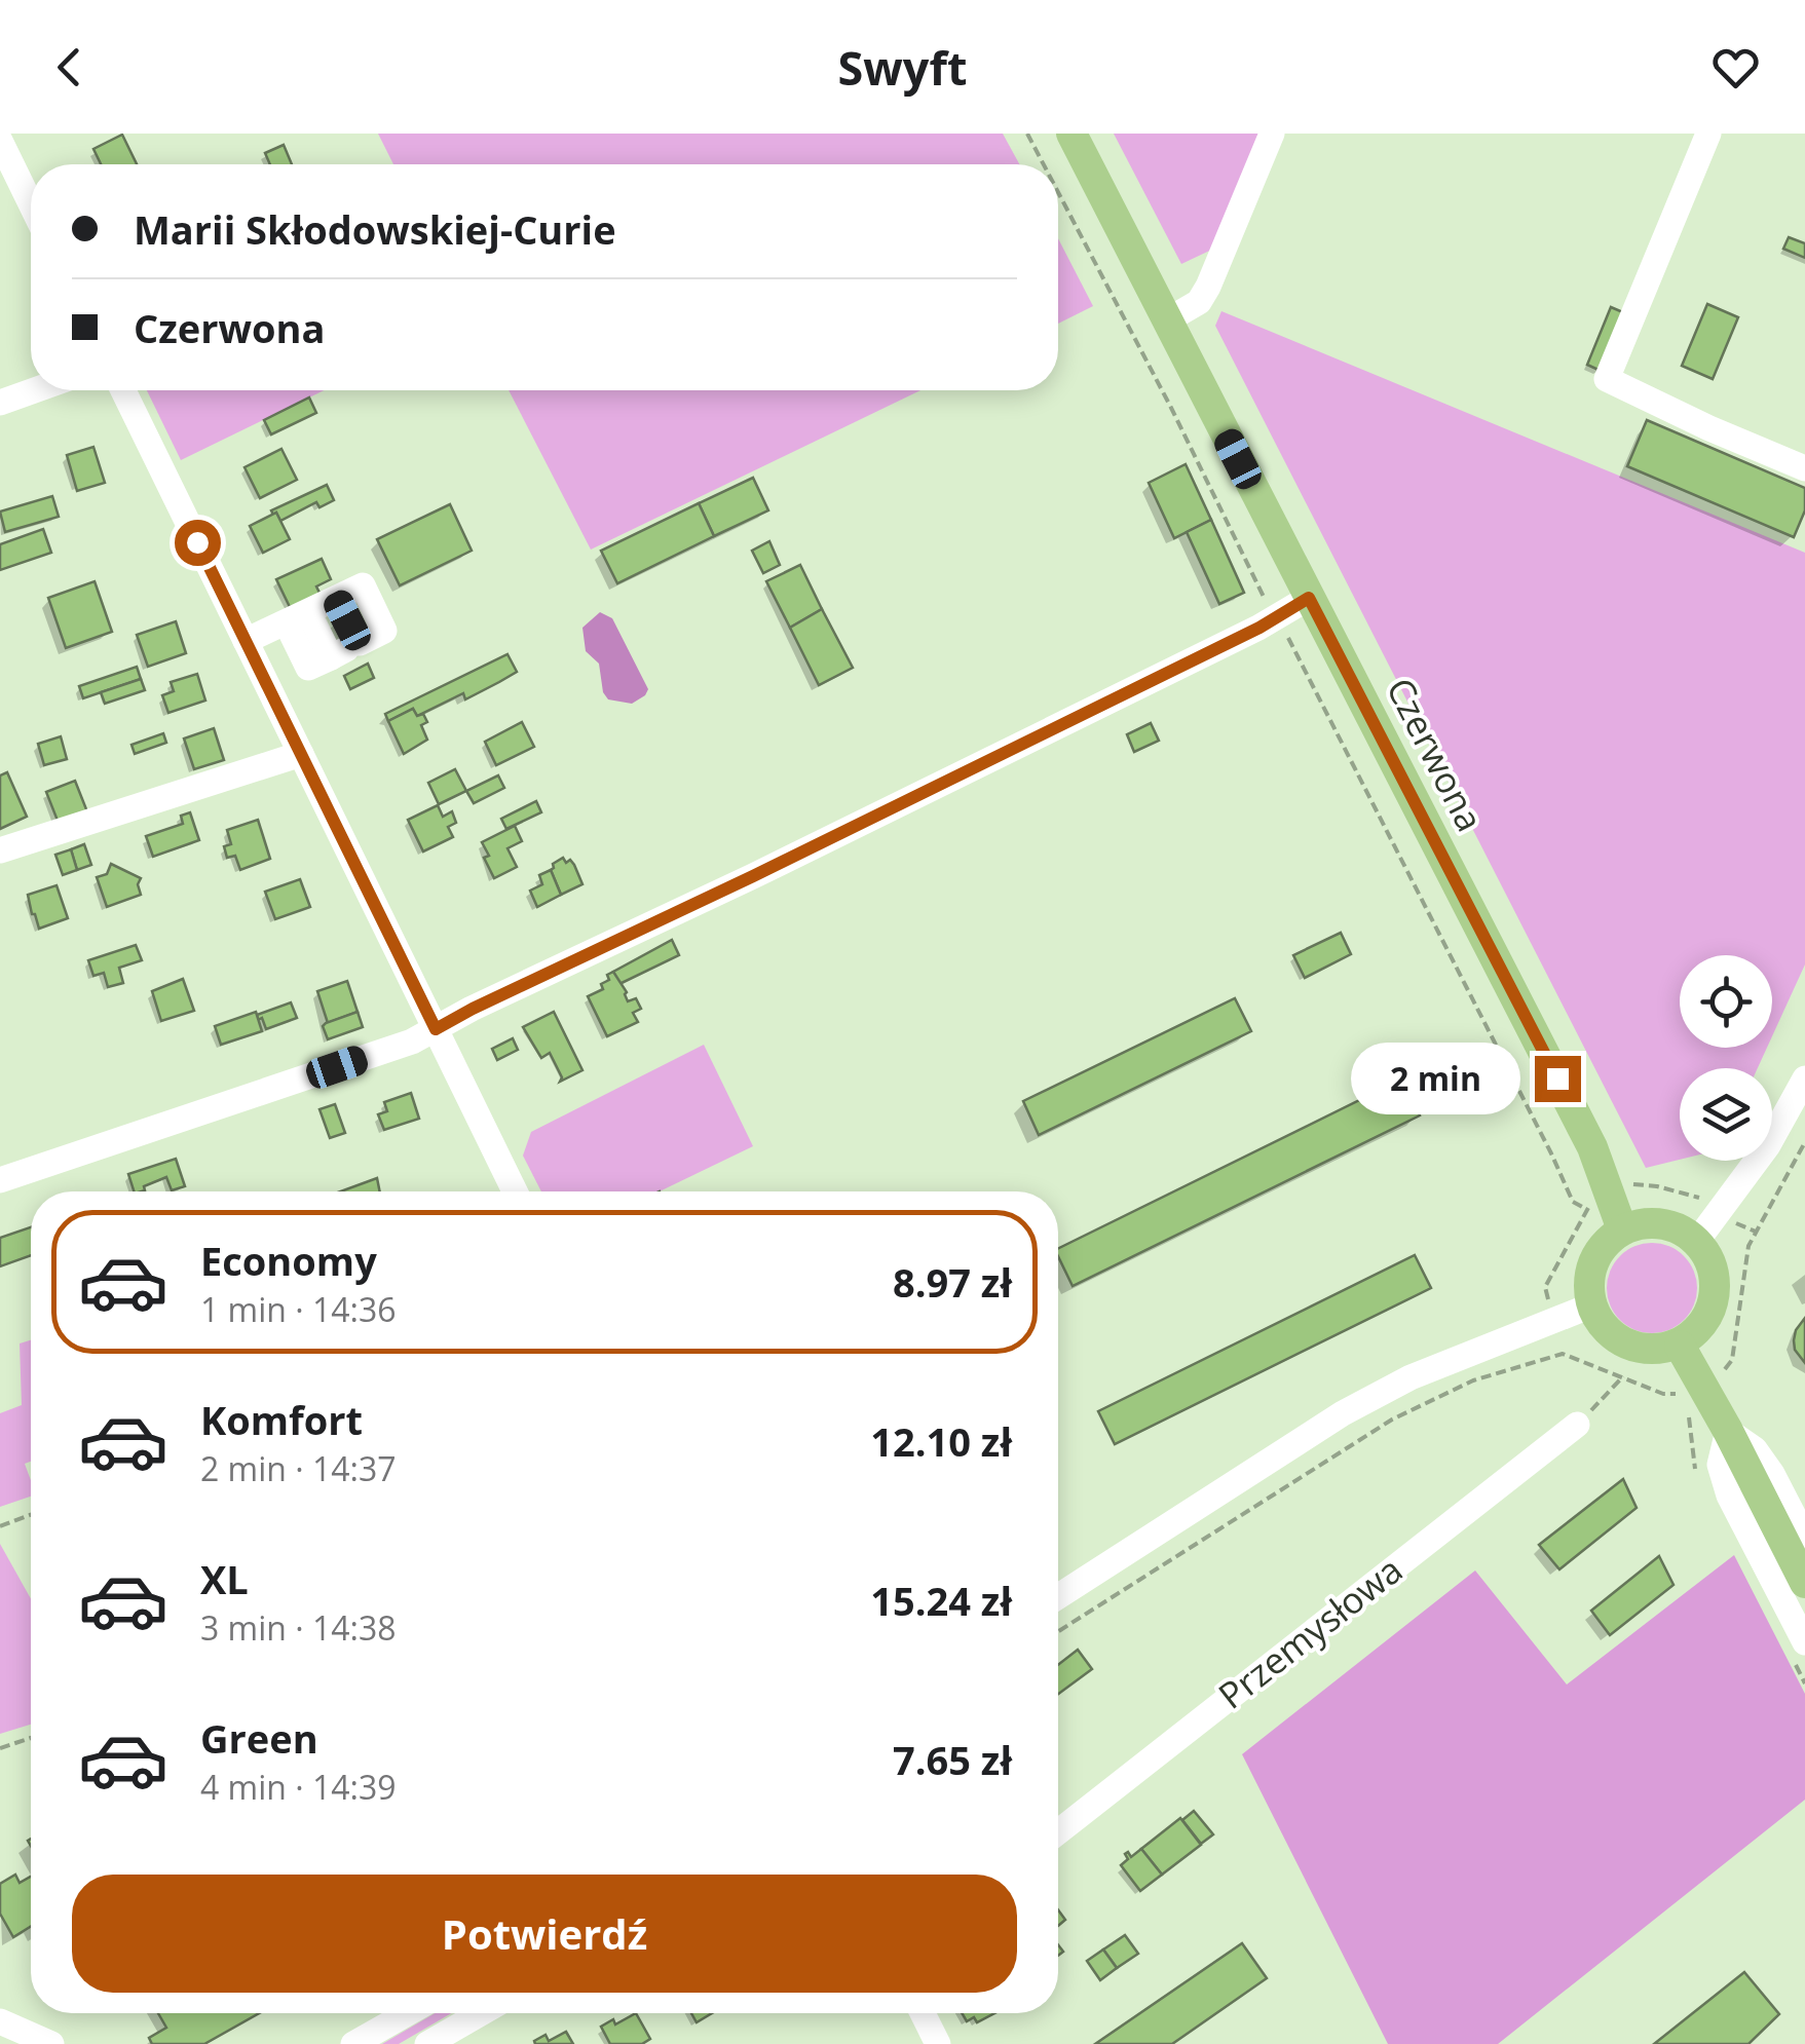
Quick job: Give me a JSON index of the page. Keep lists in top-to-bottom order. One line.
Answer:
{"streets":{"main road":["Czerwona"],"street":["Przemysłowa"]},"page":{"header":"Swyft","banner":["Marii Skłodowskiej-Curie","Czerwona"],"bubble":"2 min","list":[{"name":"Economy","note":"1 min · 14:36","value":"8.97 zł"},{"name":"Komfort","note":"2 min · 14:37","value":"12.10 zł"},{"name":"XL","note":"3 min · 14:38","value":"15.24 zł"},{"name":"Green","note":"4 min · 14:39","value":"7.65 zł"}],"buttons":"Potwierdź"}}
